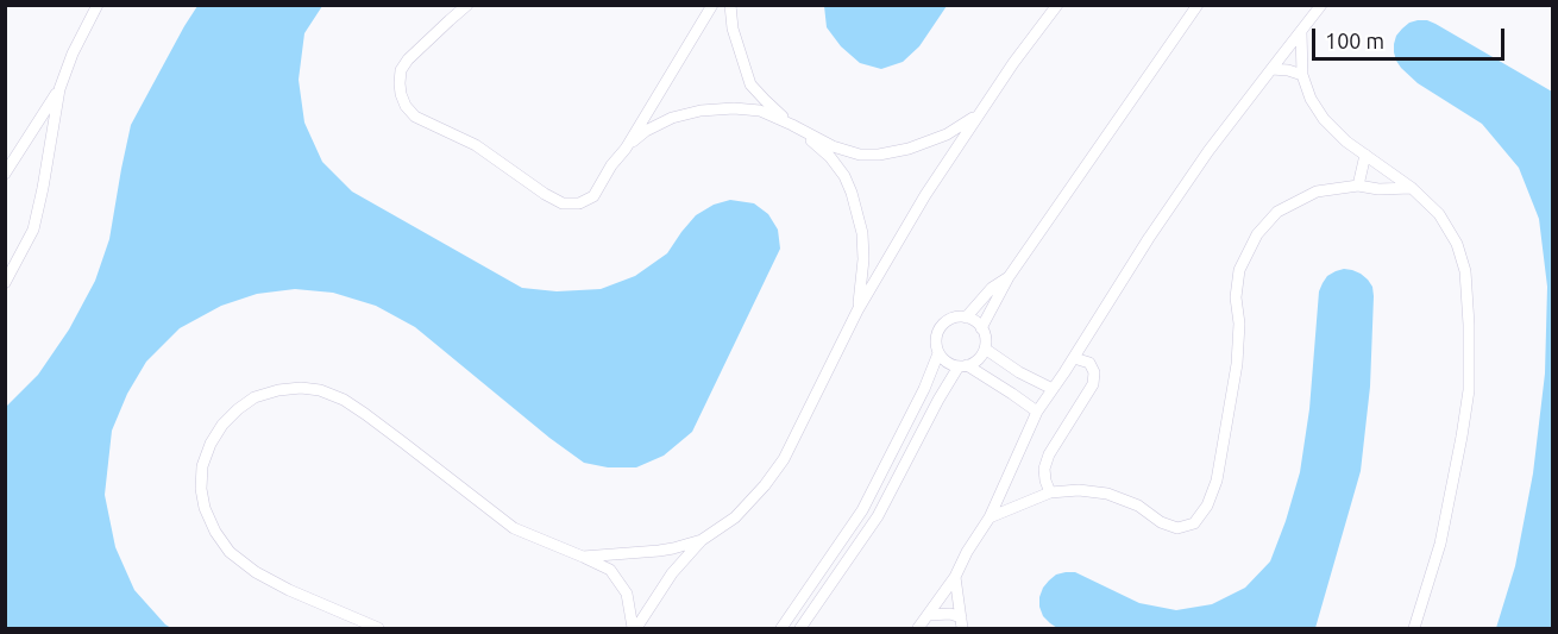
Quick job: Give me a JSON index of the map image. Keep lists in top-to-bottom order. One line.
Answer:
{"scale_bar":"100 m"}
